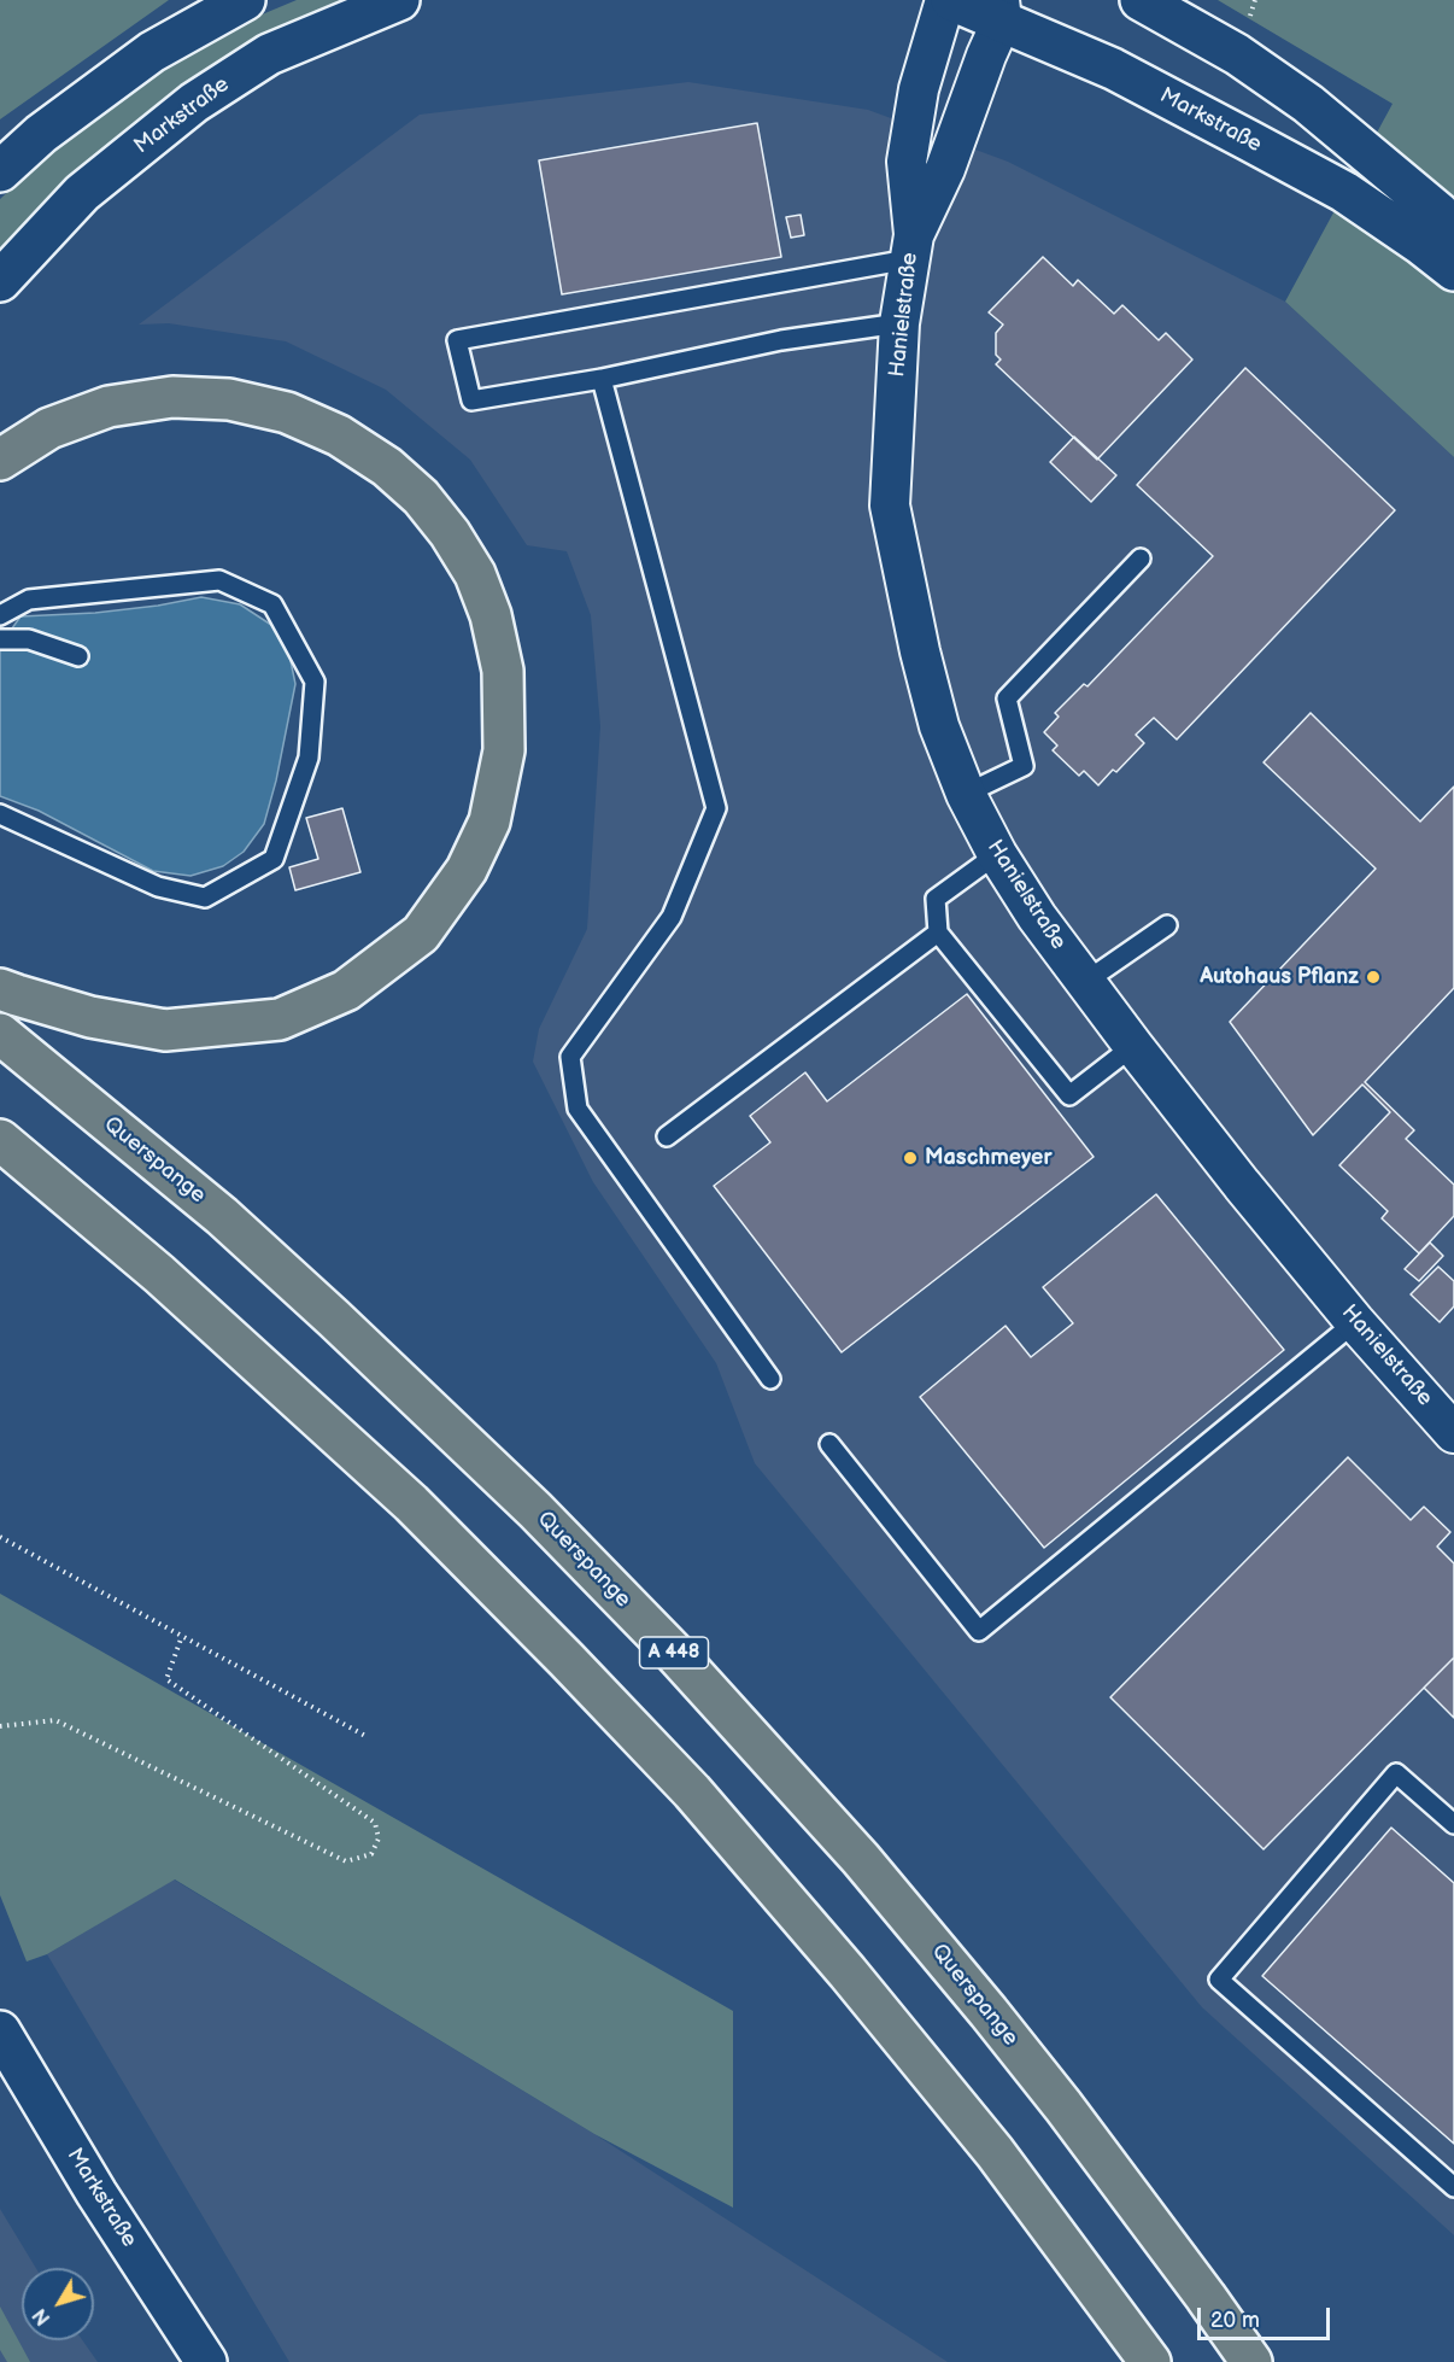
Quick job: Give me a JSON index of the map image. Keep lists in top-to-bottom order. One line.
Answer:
{"streets":{"highway":["Querspange","A 448"],"main road":["Markstraße"],"street":["Hanielstraße"]},"crossings":[["Markstraße","Hanielstraße"]],"places":["Autohaus Pflanz","Maschmeyer"],"scale_bar":"20 m","north":"bottom left"}
